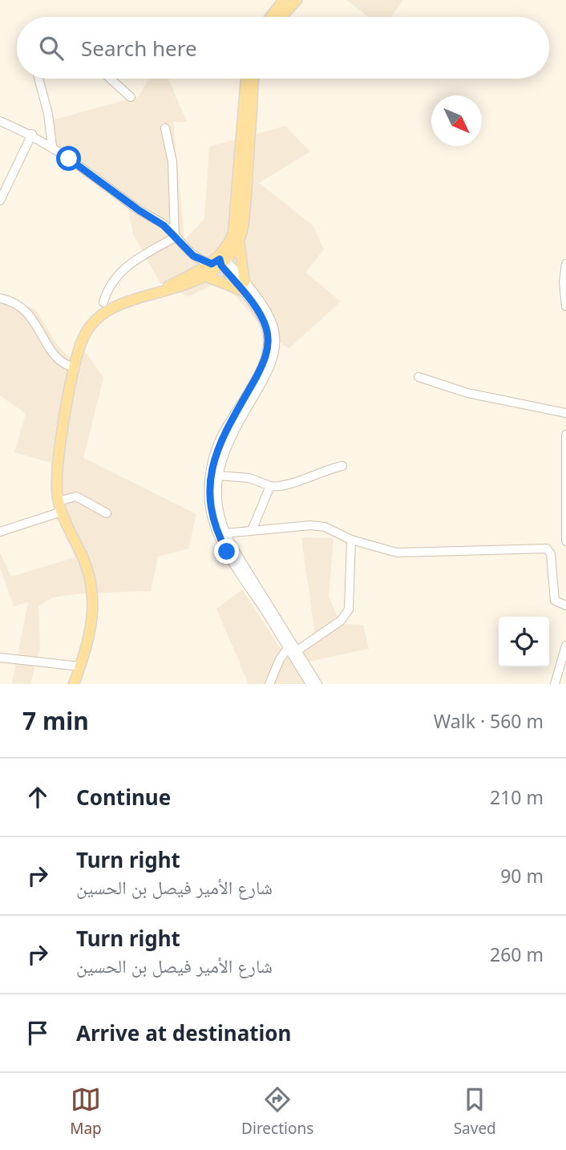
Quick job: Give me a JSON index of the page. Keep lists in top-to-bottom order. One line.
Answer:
{"north":"bottom right","page":{"search":"Search here","heading":["7 min","Walk · 560 m"],"list":[["Continue","210 m"],["Turn right","شارع الأمير فيصل بن الحسين","90 m"],["Turn right","شارع الأمير فيصل بن الحسين","260 m"],"Arrive at destination"],"nav":["Map","Directions","Saved"]}}
